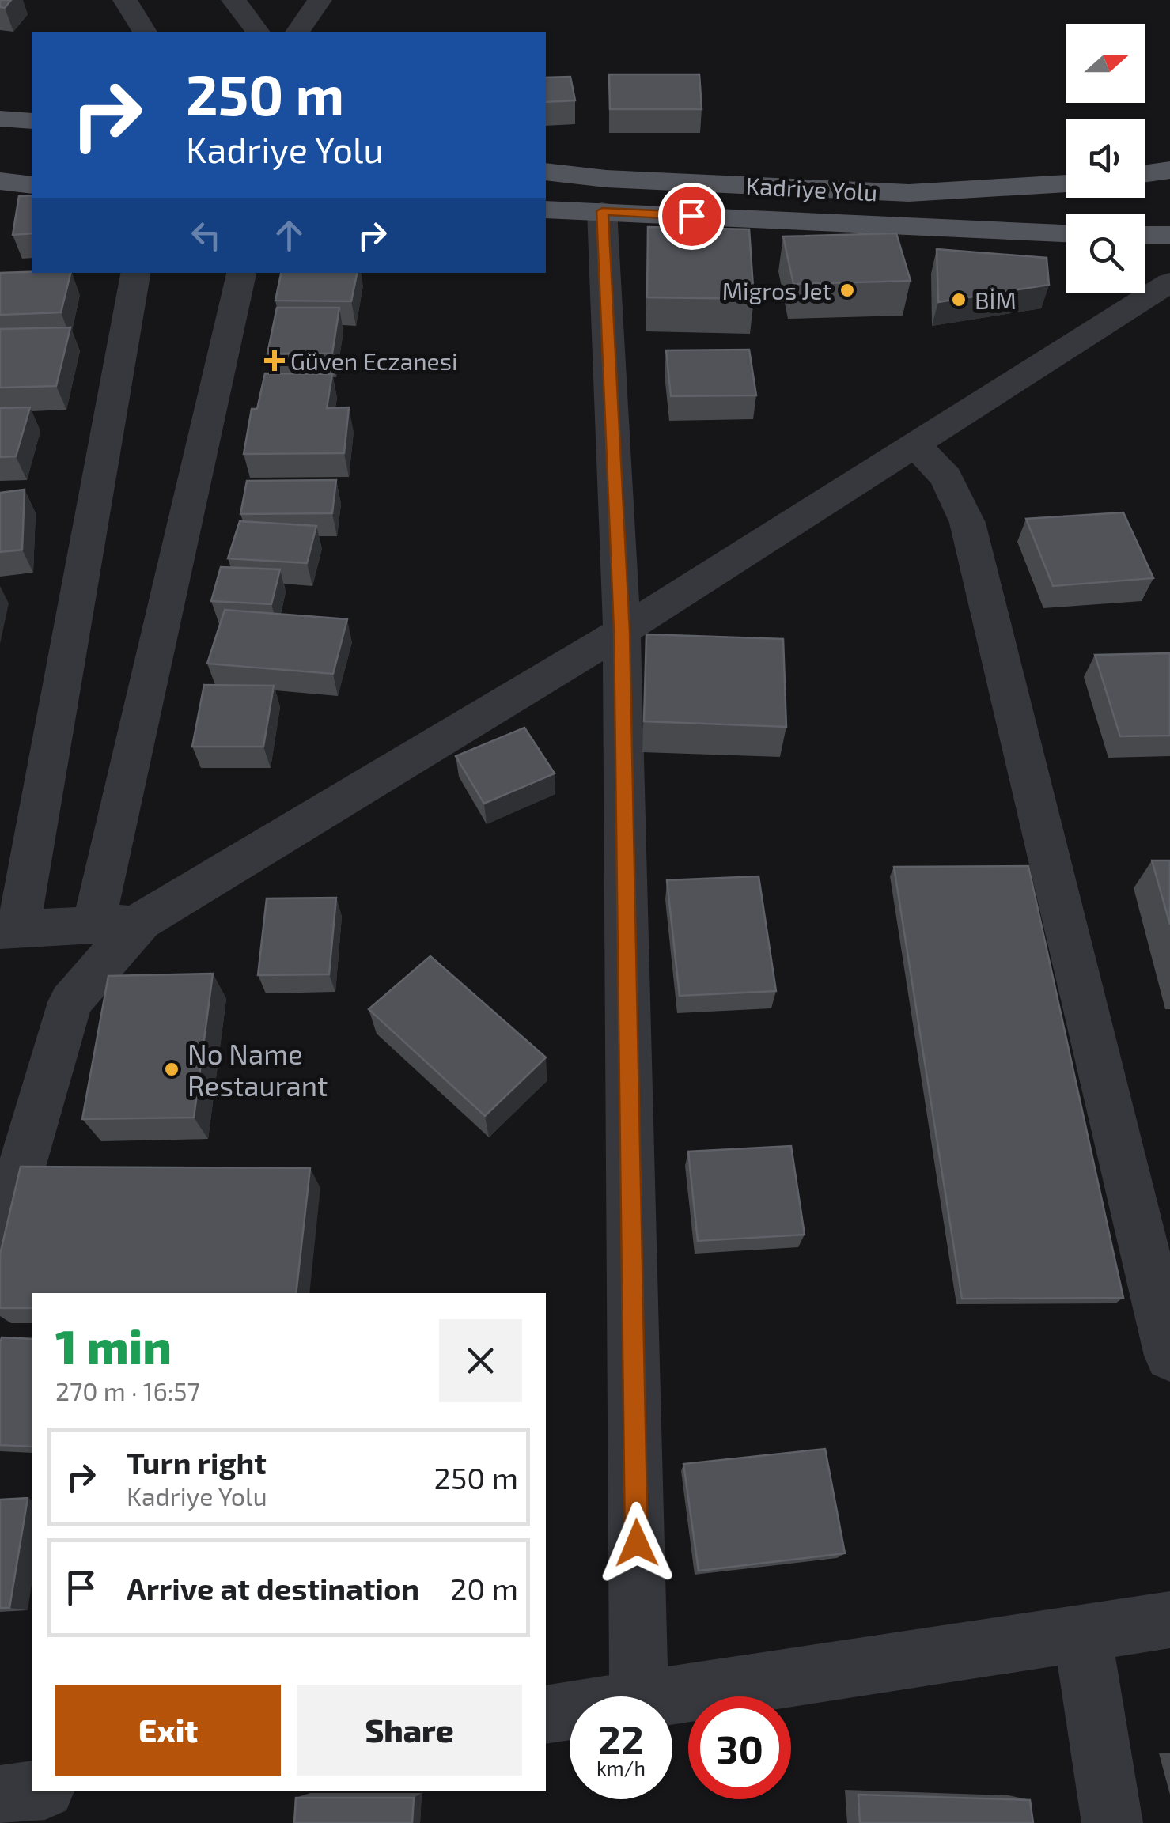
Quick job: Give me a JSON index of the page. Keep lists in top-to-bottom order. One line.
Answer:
{"streets":{"main road":["Kadriye Yolu"]},"places":{"other":["Migros Jet","BİM","No Name Restaurant"],"health":["Güven Eczanesi"]},"north":"right","page":{"turn":["250 m","Kadriye Yolu"],"heading":["1 min","270 m · 16:57"],"list":[{"name":"Turn right","note":"Kadriye Yolu","value":"250 m"},{"name":"Arrive at destination","value":"20 m"}],"buttons":["Exit","Share"],"speed":"22 km/h","limit":"30"}}
